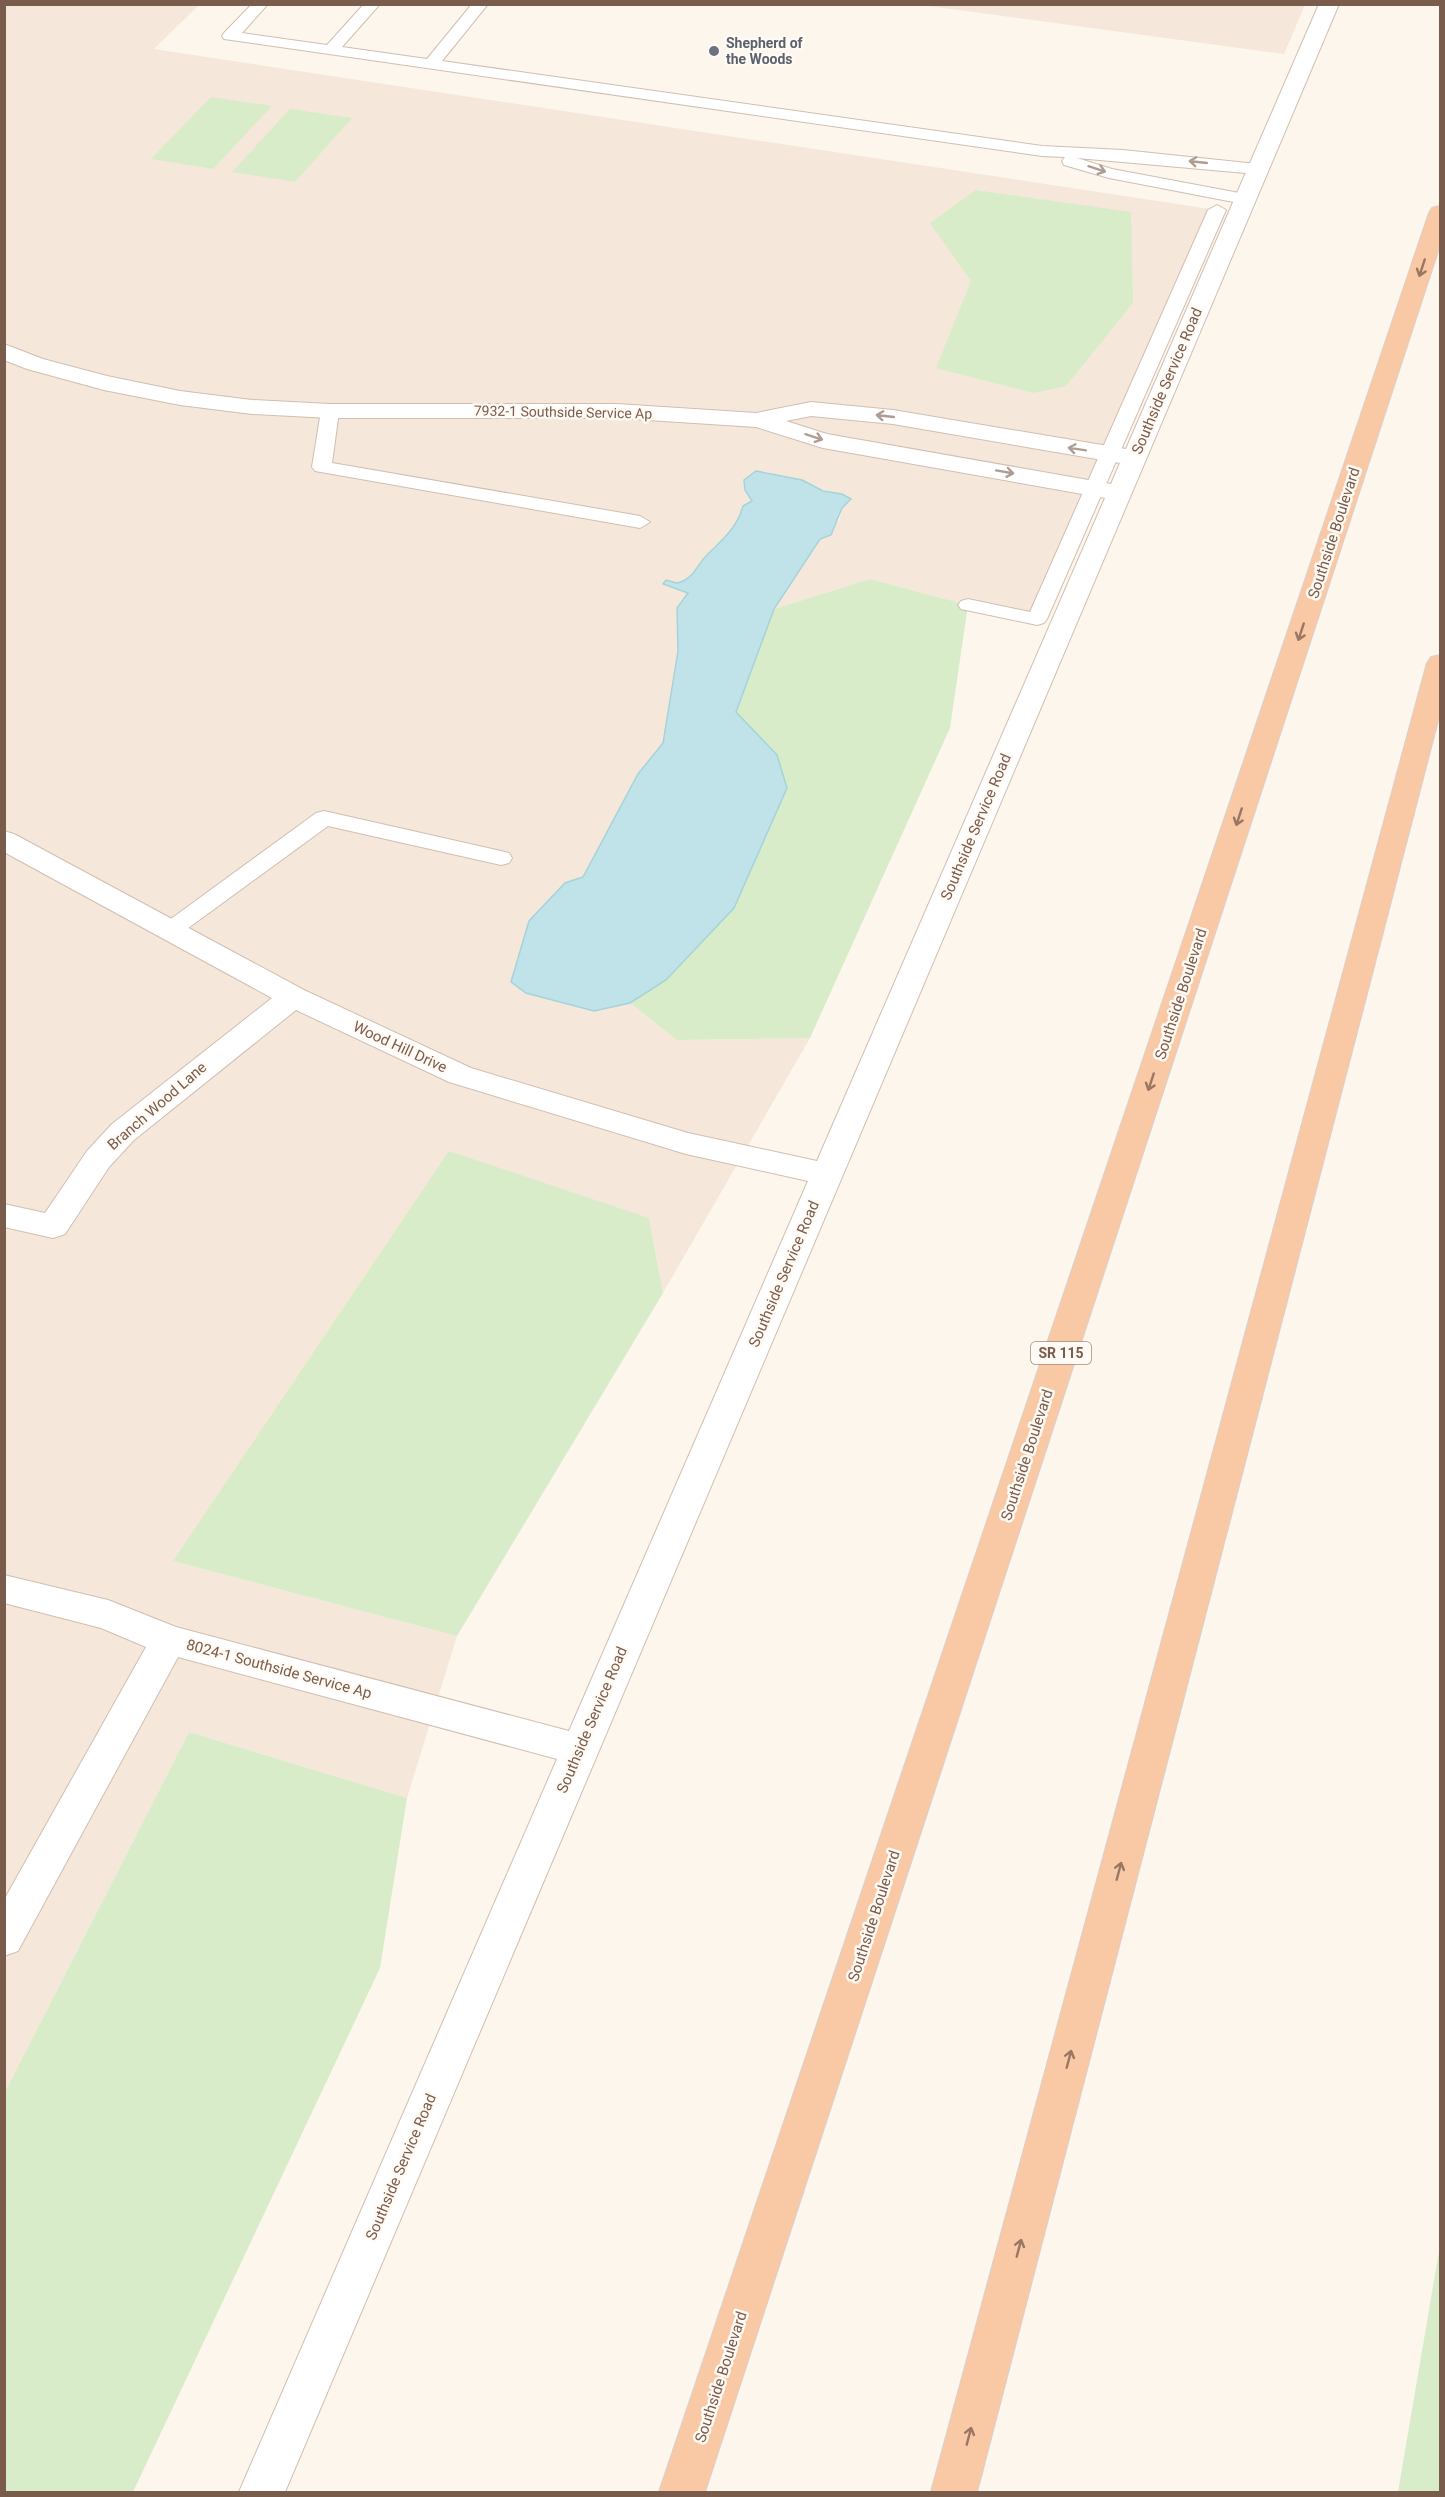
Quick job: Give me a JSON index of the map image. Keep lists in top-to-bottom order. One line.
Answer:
{"streets":{"highway":["Southside Boulevard","SR 115"],"street":["Southside Service Road","7932-1 Southside Service Ap","Wood Hill Drive","Branch Wood Lane","8024-1 Southside Service Ap"]},"crossings":[["Southside Service Road","7932-1 Southside Service Ap"],["Southside Service Road","Wood Hill Drive"],["Southside Service Road","8024-1 Southside Service Ap"],["Wood Hill Drive","Branch Wood Lane"]],"places":["Shepherd of the Woods"]}
